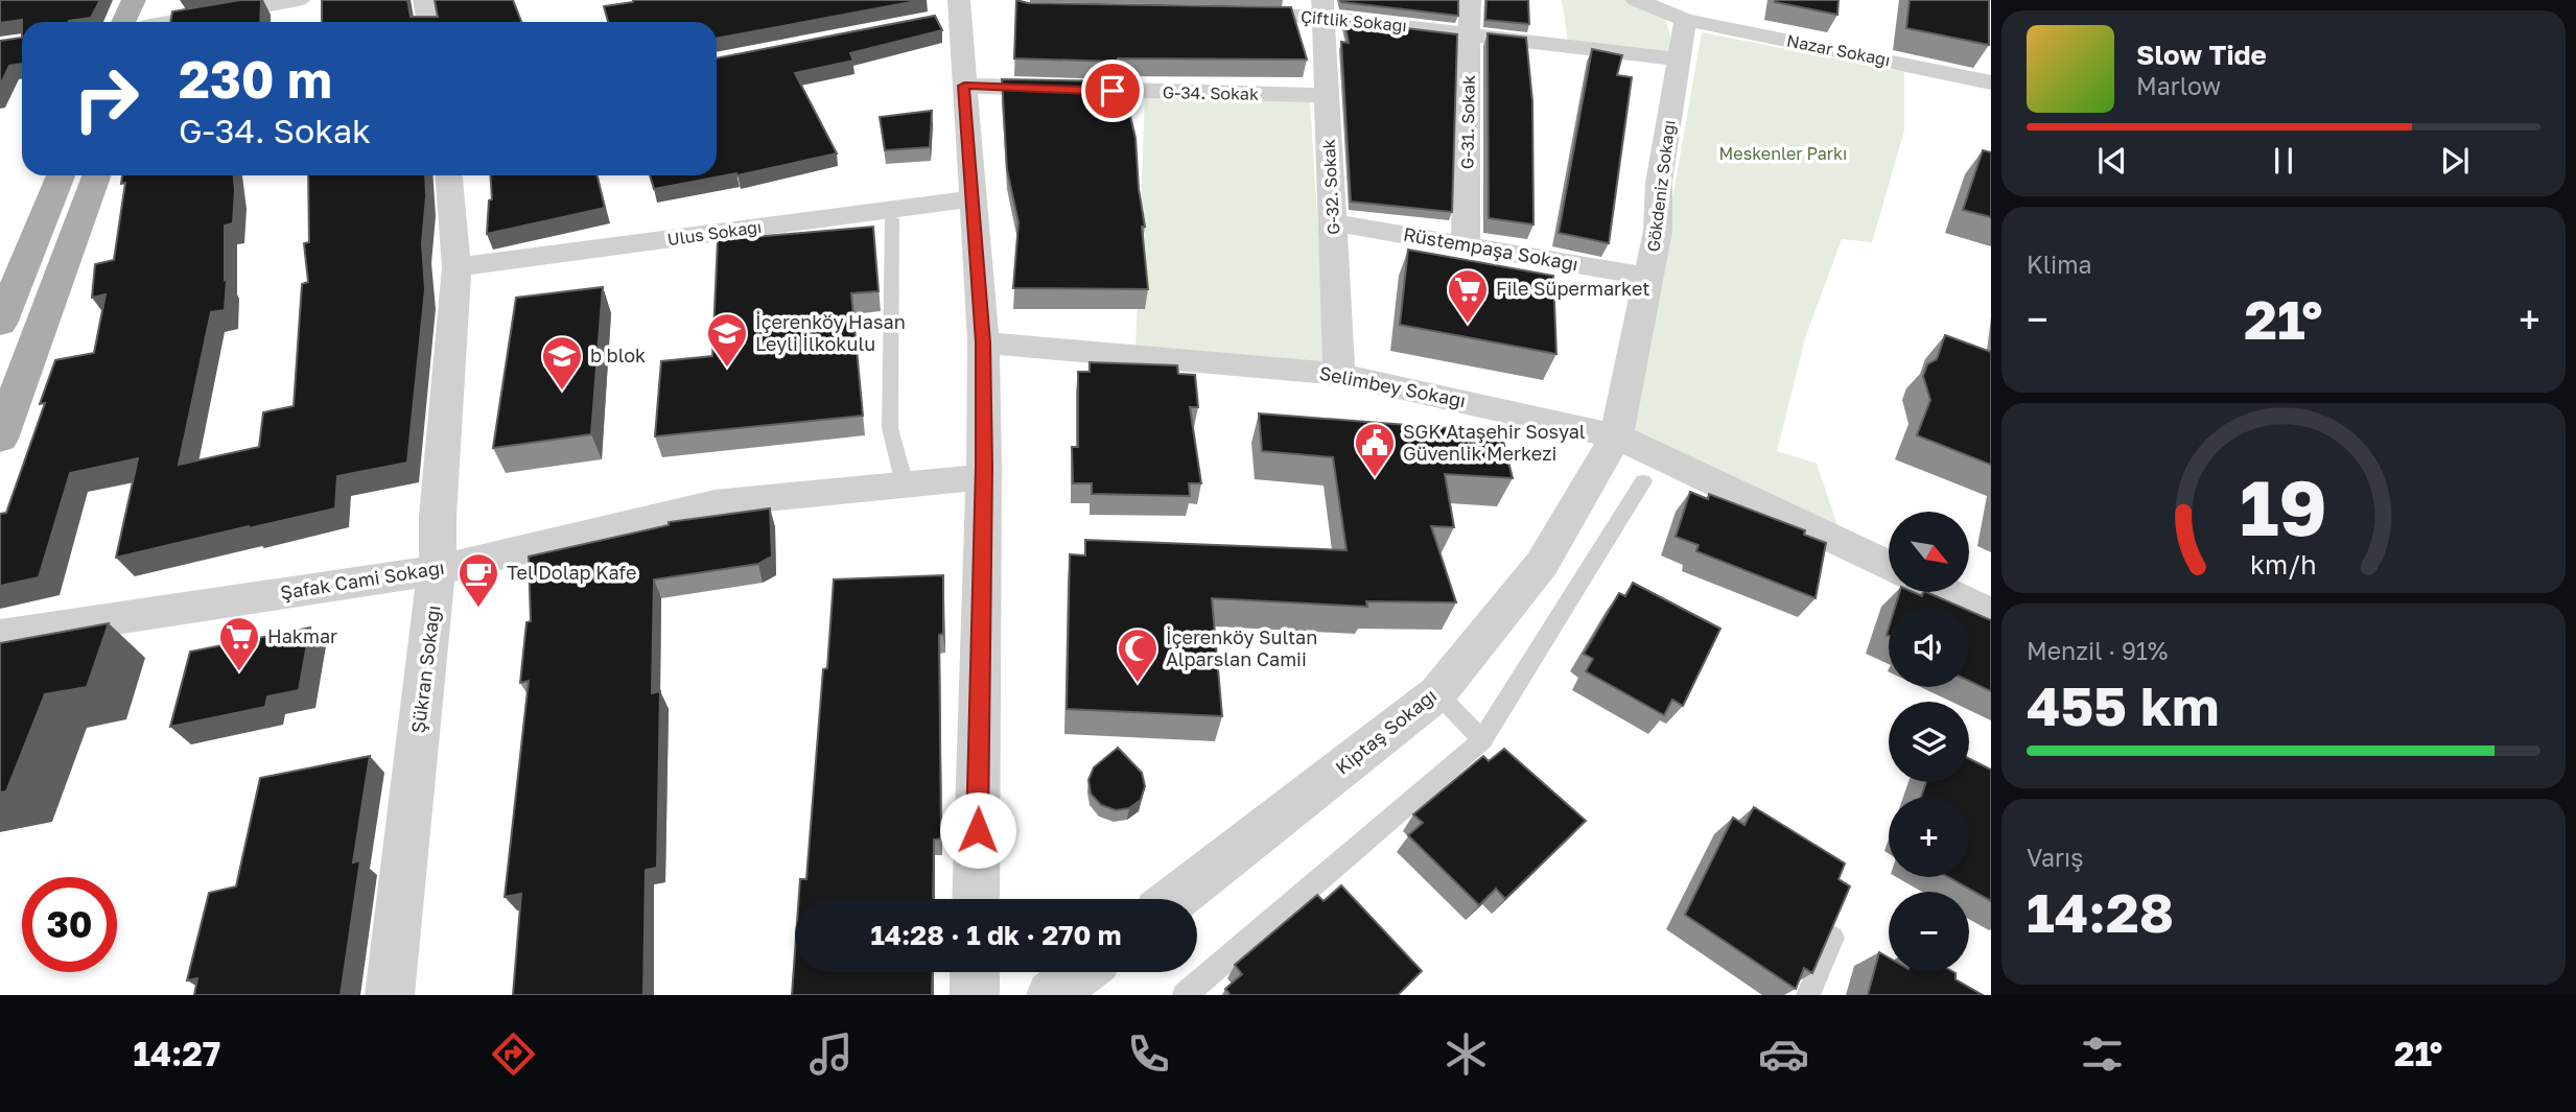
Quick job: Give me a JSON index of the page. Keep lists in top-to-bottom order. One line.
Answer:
{"streets":{"street":["Çiftlik Sokağı","Nazar Sokağı","G-34. Sokak","G-31. Sokak","Gökdeniz Sokağı","G-32. Sokak","Ulus Sokağı","Rüstempaşa Sokağı","Selimbey Sokağı","Şafak Cami Sokağı","Şükran Sokağı","Kiptaş Sokağı"]},"crossings":[["Çiftlik Sokağı","G-31. Sokak"],["Çiftlik Sokağı","Gökdeniz Sokağı"],["Çiftlik Sokağı","G-32. Sokak"],["Nazar Sokağı","Gökdeniz Sokağı"],["G-34. Sokak","G-32. Sokak"],["G-31. Sokak","Rüstempaşa Sokağı"],["Gökdeniz Sokağı","Rüstempaşa Sokağı"],["Gökdeniz Sokağı","Selimbey Sokağı"],["Gökdeniz Sokağı","Kiptaş Sokağı"],["G-32. Sokak","Rüstempaşa Sokağı"],["G-32. Sokak","Selimbey Sokağı"],["Ulus Sokağı","Şükran Sokağı"],["Selimbey Sokağı","Kiptaş Sokağı"],["Şafak Cami Sokağı","Şükran Sokağı"]],"parks":["Meskenler Parkı"],"places":{"supermarket":["File Süpermarket","Hakmar"],"school or university":["İçerenköy Hasan Leyli İlkokulu","b blok"],"public building":["SGK Ataşehir Sosyal Güvenlik Merkezi"],"cafe":["Tel Dolap Kafe"],"mosque":["İçerenköy Sultan Alparslan Camii"]},"north":"bottom right","page":{"turn":["230 m","G-34. Sokak"],"song":["Slow Tide","Marlow"],"tile":["Klima",["Menzil · 91%","455 km"],["Varış","14:28"]],"heat":["−","21°","+"],"map_buttons":["+","−"],"limit":"30","trip":"14:28 · 1 dk · 270 m","tabs":["14:27","21°"],"gauge":["19","km/h"]}}
